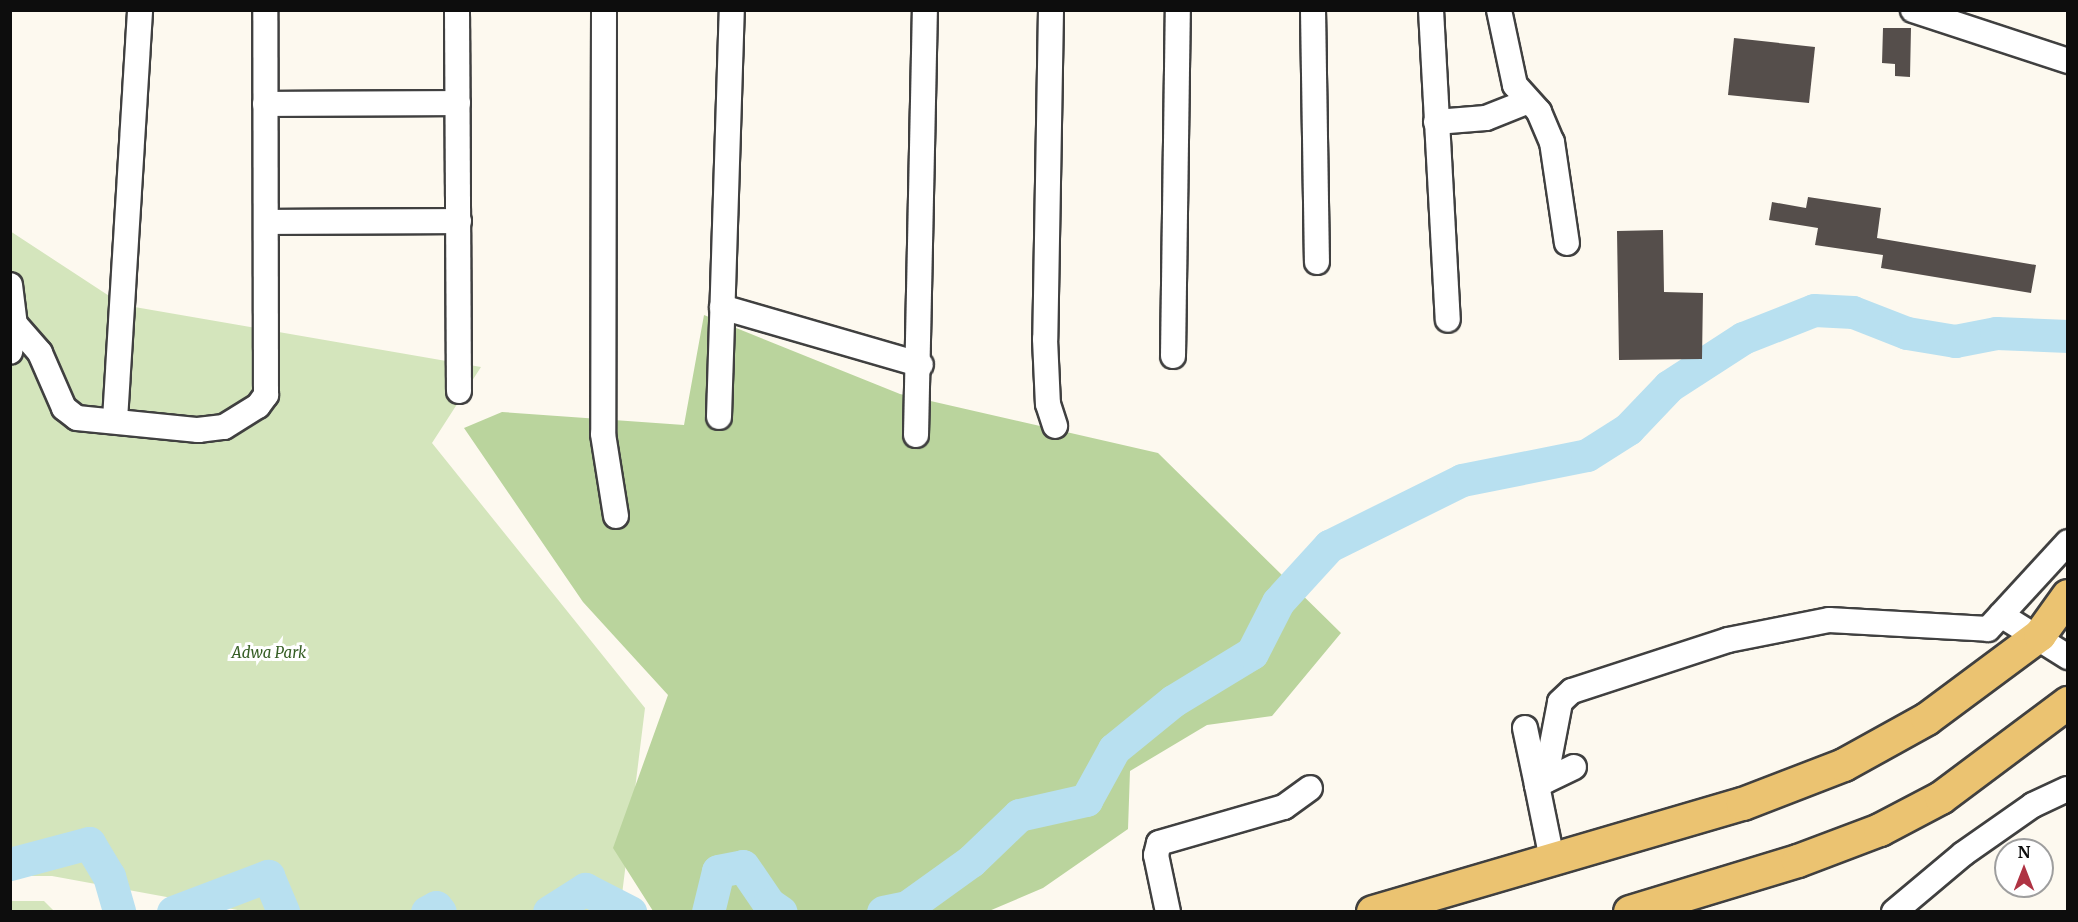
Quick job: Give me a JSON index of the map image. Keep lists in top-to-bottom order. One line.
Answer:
{"parks":["Adwa Park"],"north":"top"}
